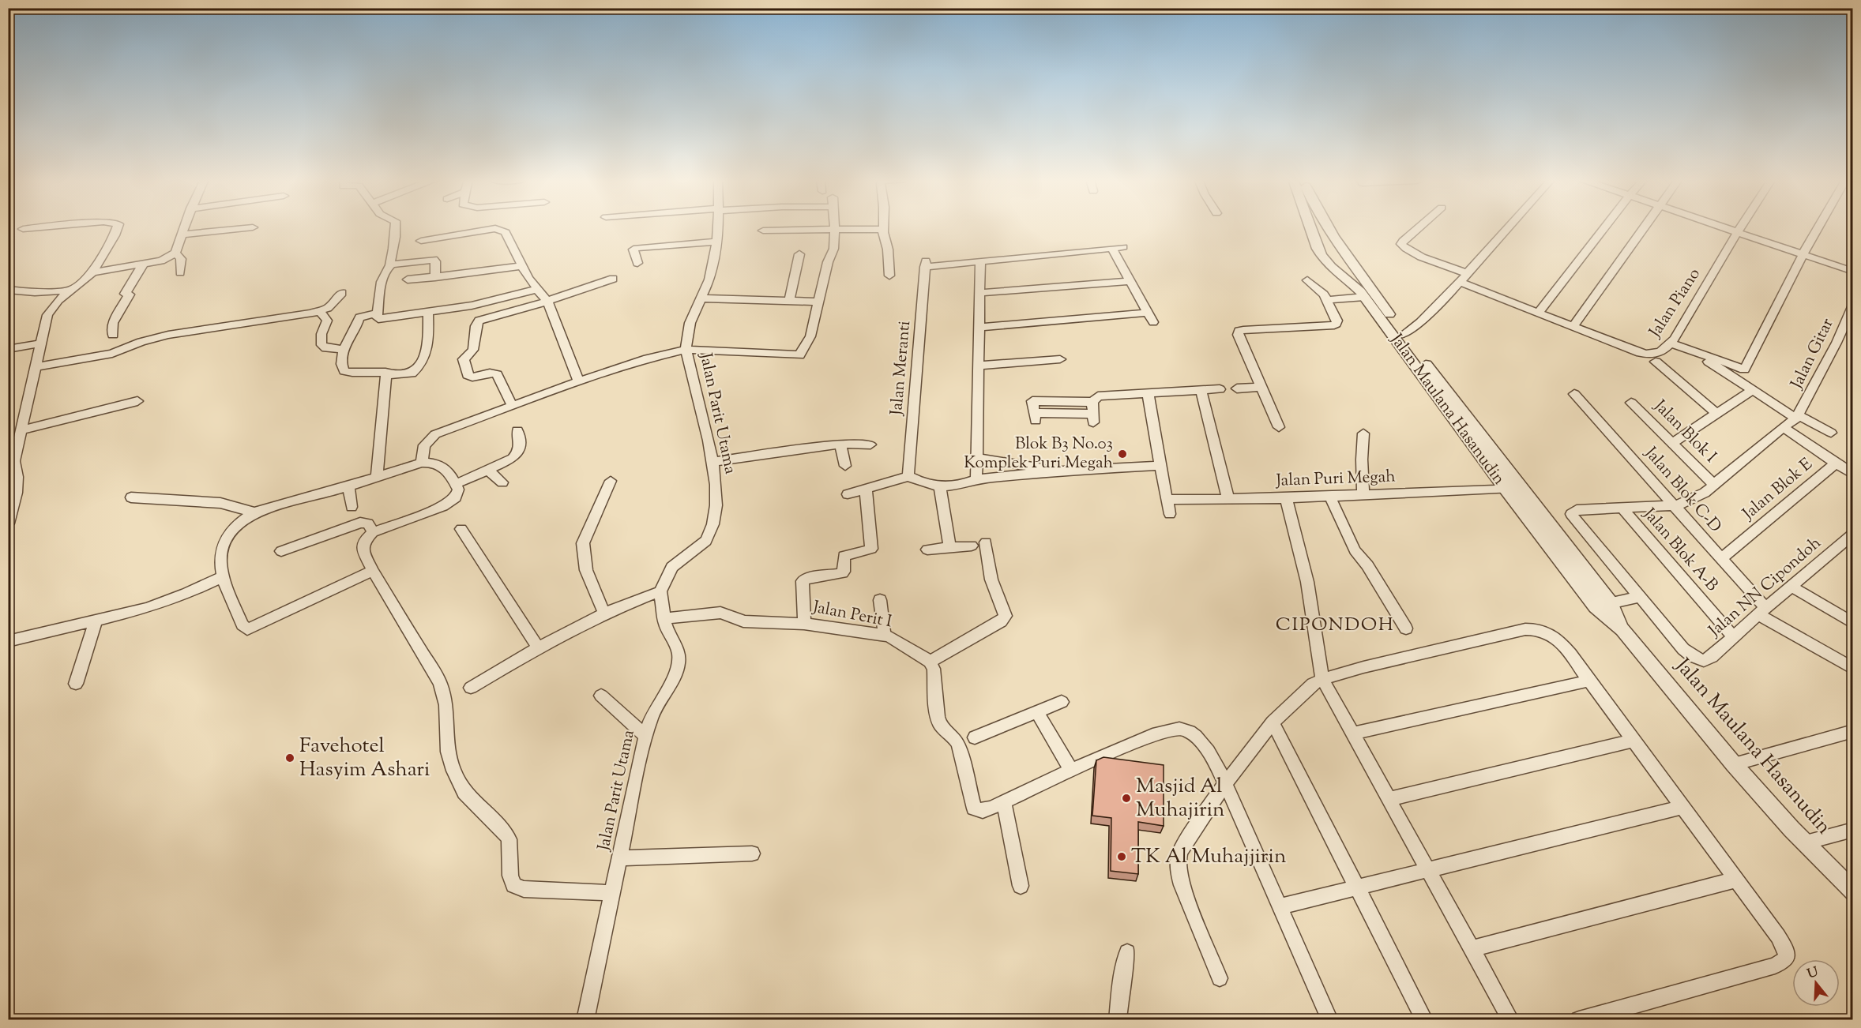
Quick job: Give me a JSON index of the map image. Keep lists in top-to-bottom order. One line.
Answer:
{"streets":{"street":["Jalan Piano","Jalan Gitar","Jalan Meranti","Jalan Maulana Hasanudin","Jalan Parit Utama","Jalan Blok I","Jalan Puri Megah","Jalan Blok E","Jalan Blok C-D","Jalan Blok A-B","Jalan NN Cipondoh","Jalan Perit I"]},"crossings":[["Jalan Maulana Hasanudin","Jalan Puri Megah"],["Jalan Parit Utama","Jalan Perit I"],["Jalan Blok E","Jalan Blok C-D"],["Jalan Blok C-D","Jalan NN Cipondoh"],["Jalan Blok A-B","Jalan NN Cipondoh"]],"districts":["CIPONDOH"],"places":["Blok B3 No.03 Komplek Puri Megah","Favehotel Hasyim Ashari","Masjid Al Muhajirin","TK Al Muhajjirin"],"north":"top"}
